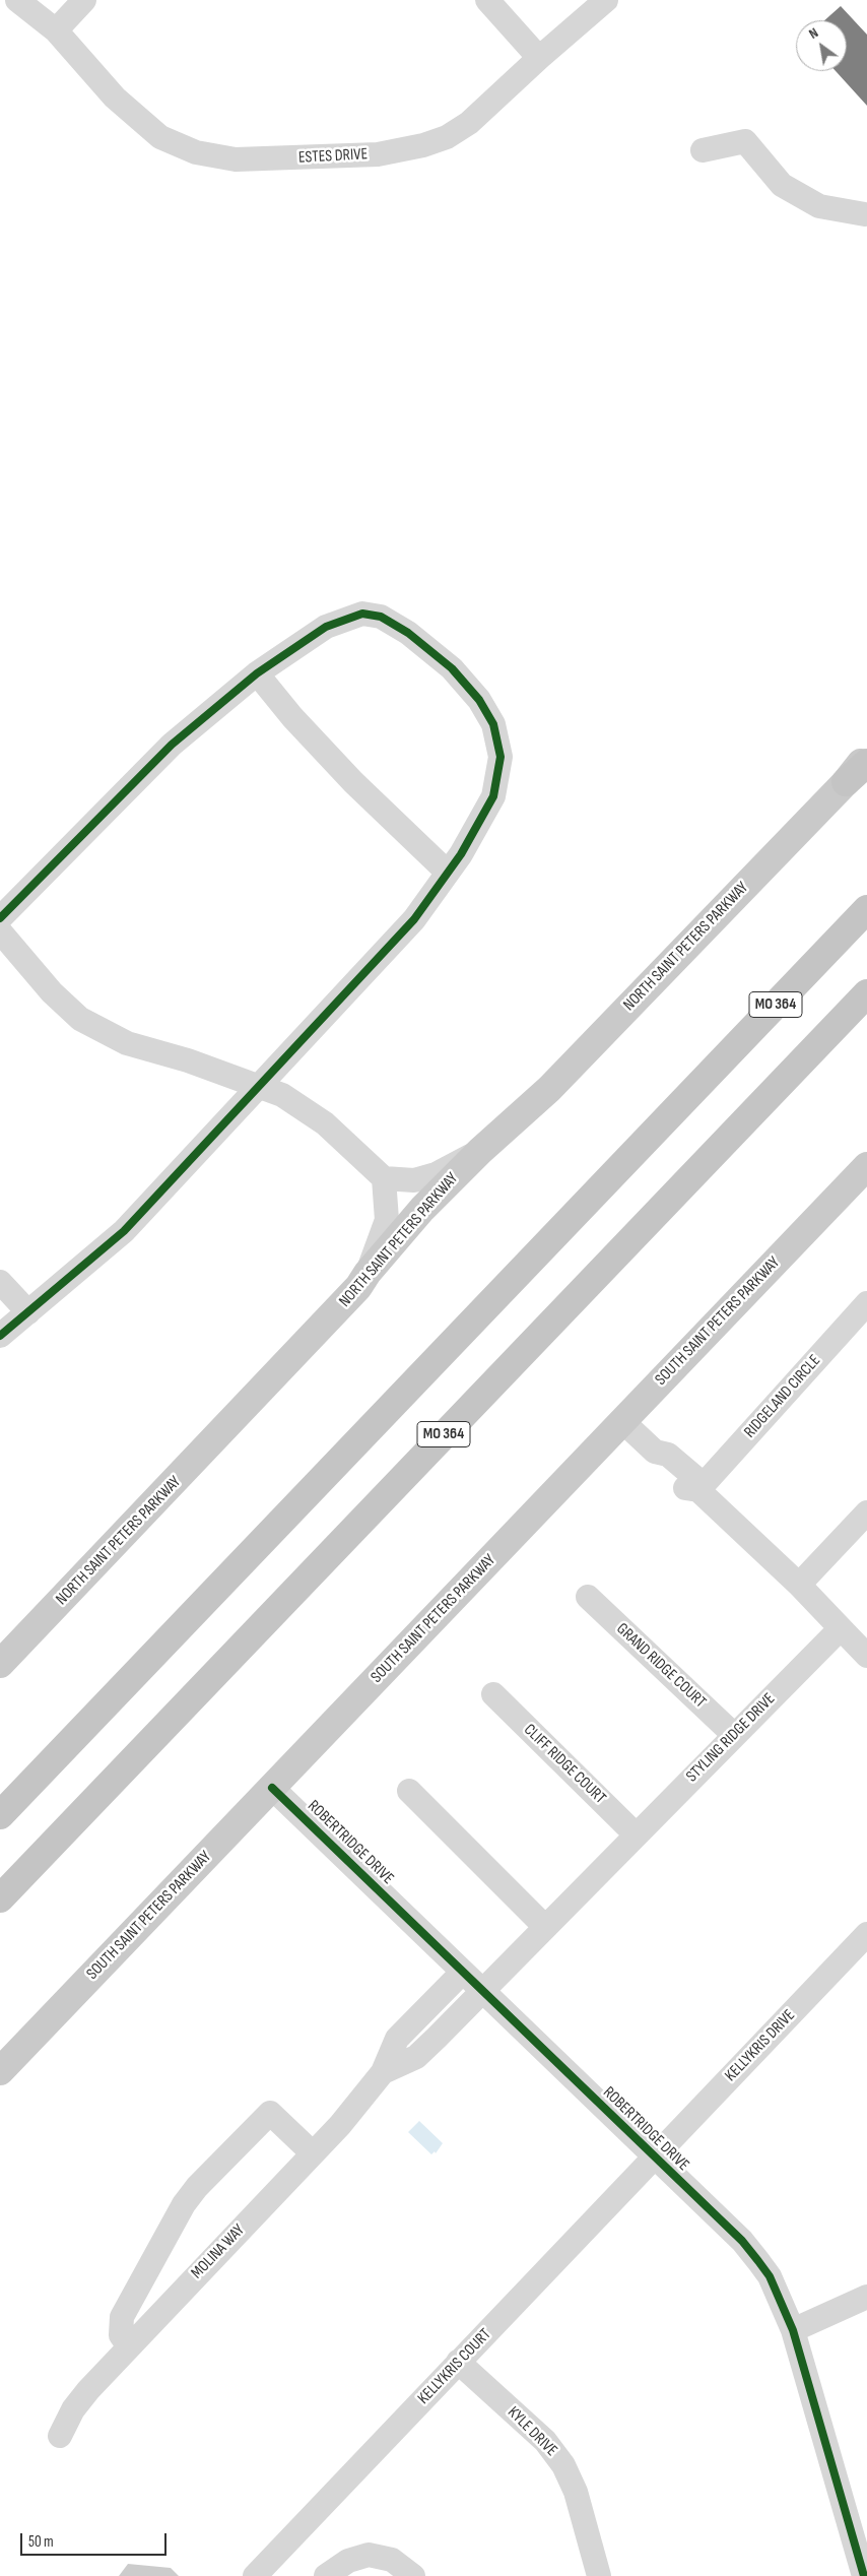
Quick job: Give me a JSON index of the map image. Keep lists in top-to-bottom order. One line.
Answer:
{"streets":{"highway":["MO 364"],"main road":["NORTH SAINT PETERS PARKWAY","SOUTH SAINT PETERS PARKWAY"],"street":["ESTES DRIVE","RIDGELAND CIRCLE","GRAND RIDGE COURT","STYLING RIDGE DRIVE","CLIFF RIDGE COURT","ROBERTRIDGE DRIVE","KELLYKRIS DRIVE","MOLINA WAY","KELLYKRIS COURT","KYLE DRIVE"]},"crossings":[["SOUTH SAINT PETERS PARKWAY","ROBERTRIDGE DRIVE"],["GRAND RIDGE COURT","STYLING RIDGE DRIVE"],["STYLING RIDGE DRIVE","CLIFF RIDGE COURT"],["STYLING RIDGE DRIVE","ROBERTRIDGE DRIVE"],["STYLING RIDGE DRIVE","MOLINA WAY"],["ROBERTRIDGE DRIVE","KELLYKRIS DRIVE"],["ROBERTRIDGE DRIVE","MOLINA WAY"],["ROBERTRIDGE DRIVE","KELLYKRIS COURT"],["KELLYKRIS DRIVE","KELLYKRIS COURT"],["KELLYKRIS COURT","KYLE DRIVE"]],"scale_bar":"50 m","north":"top left"}
